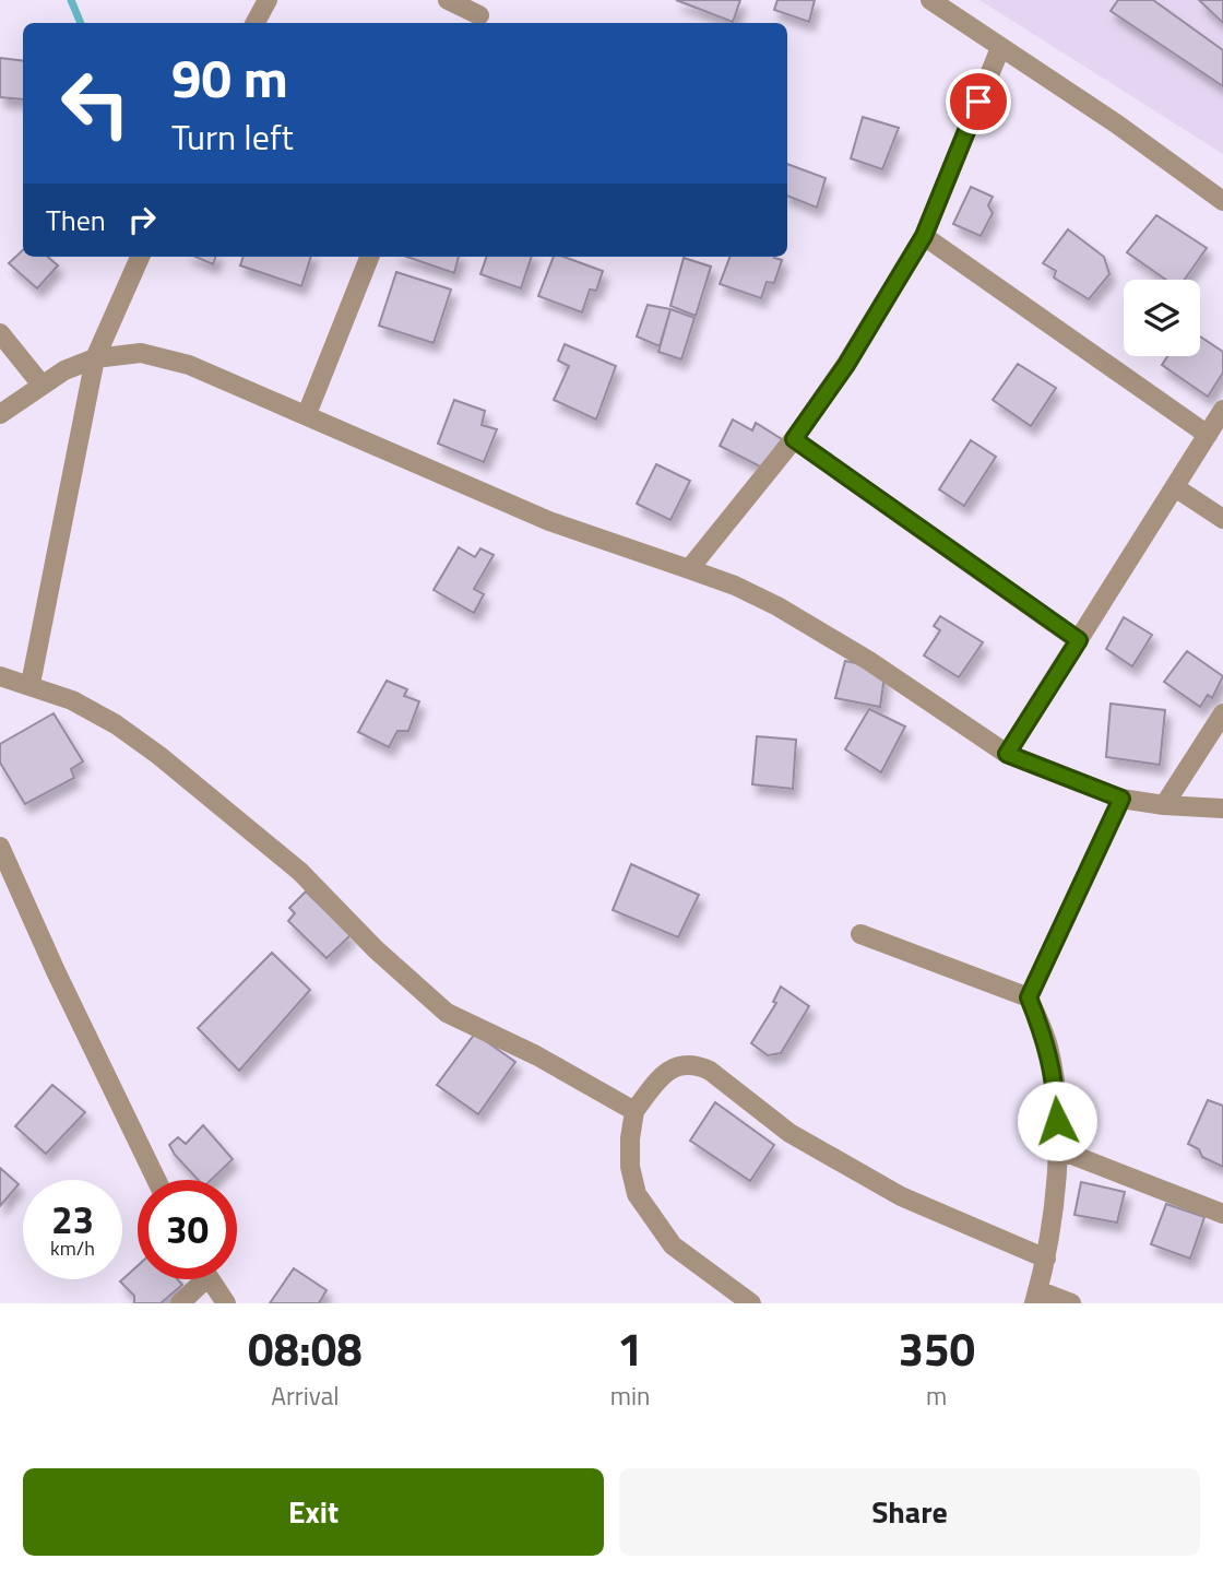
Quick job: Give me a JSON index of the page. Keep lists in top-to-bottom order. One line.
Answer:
{"page":{"turn":["90 m","Turn left"],"then":"Then","speed":"23 km/h","limit":"30","eta":["08:08","Arrival","1","min","350","m"],"buttons":["Exit","Share"]}}
